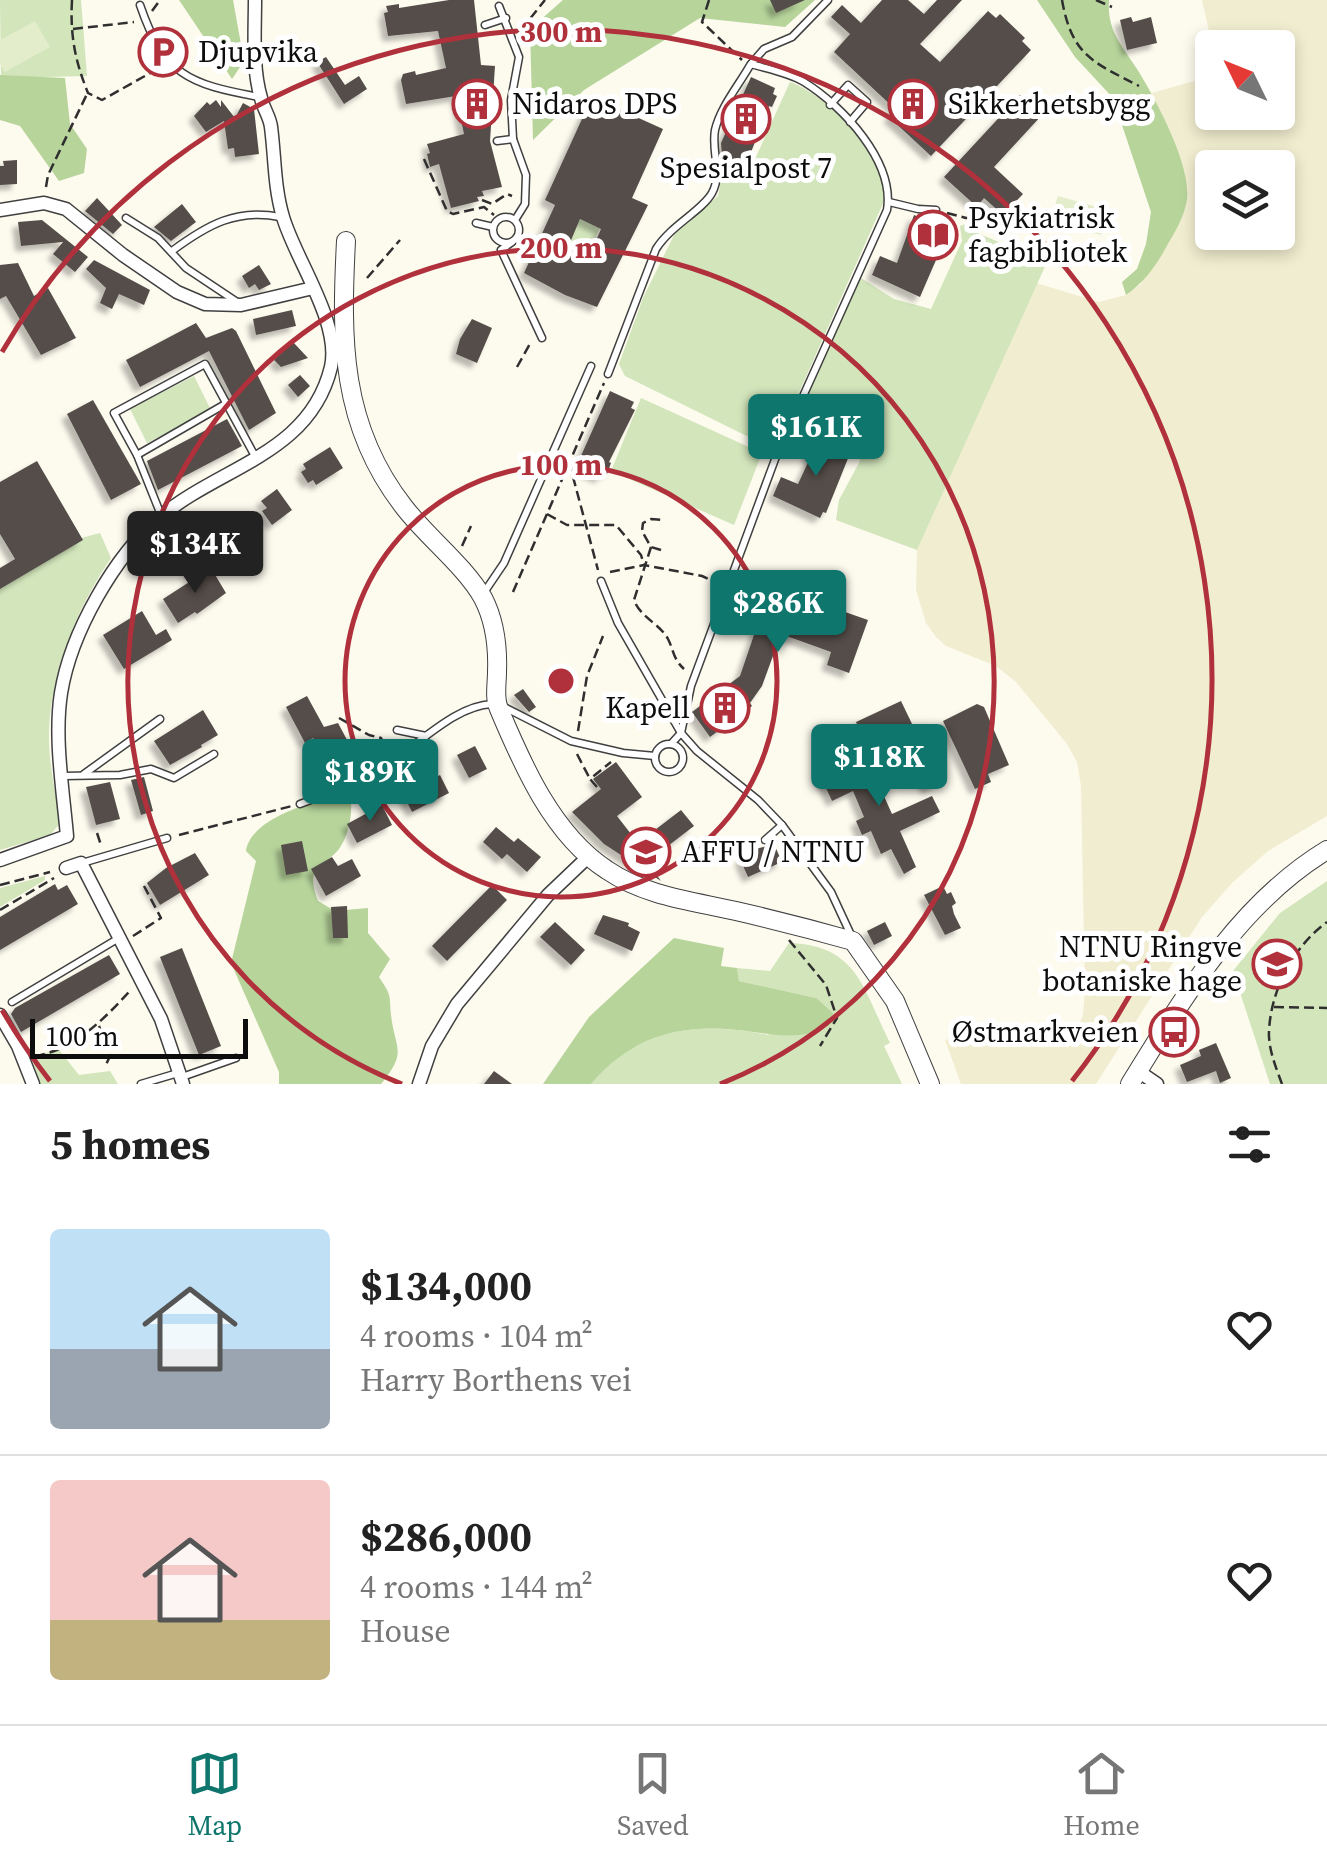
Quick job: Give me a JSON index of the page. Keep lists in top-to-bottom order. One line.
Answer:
{"places":{"parking":["Djupvika"],"building":["Nidaros DPS","Sikkerhetsbygg","Spesialpost 7","Kapell"],"library":["Psykiatrisk fagbibliotek"],"school or university":["AFFU / NTNU","NTNU Ringve botaniske hage"],"bus stop":["Østmarkveien"]},"scale_bar":"100 m","north":"top left","page":{"price":["$161K","$134K","$286K","$118K","$189K"],"scale":"100 m","heading":"5 homes","list":[{"name":"$134,000","note":"4 rooms · 104 m² · Harry Borthens vei"},{"name":"$286,000","note":"4 rooms · 144 m² · House"}],"tabs":["Map","Saved","Home"]},"rings":["300 m","200 m","100 m"]}
